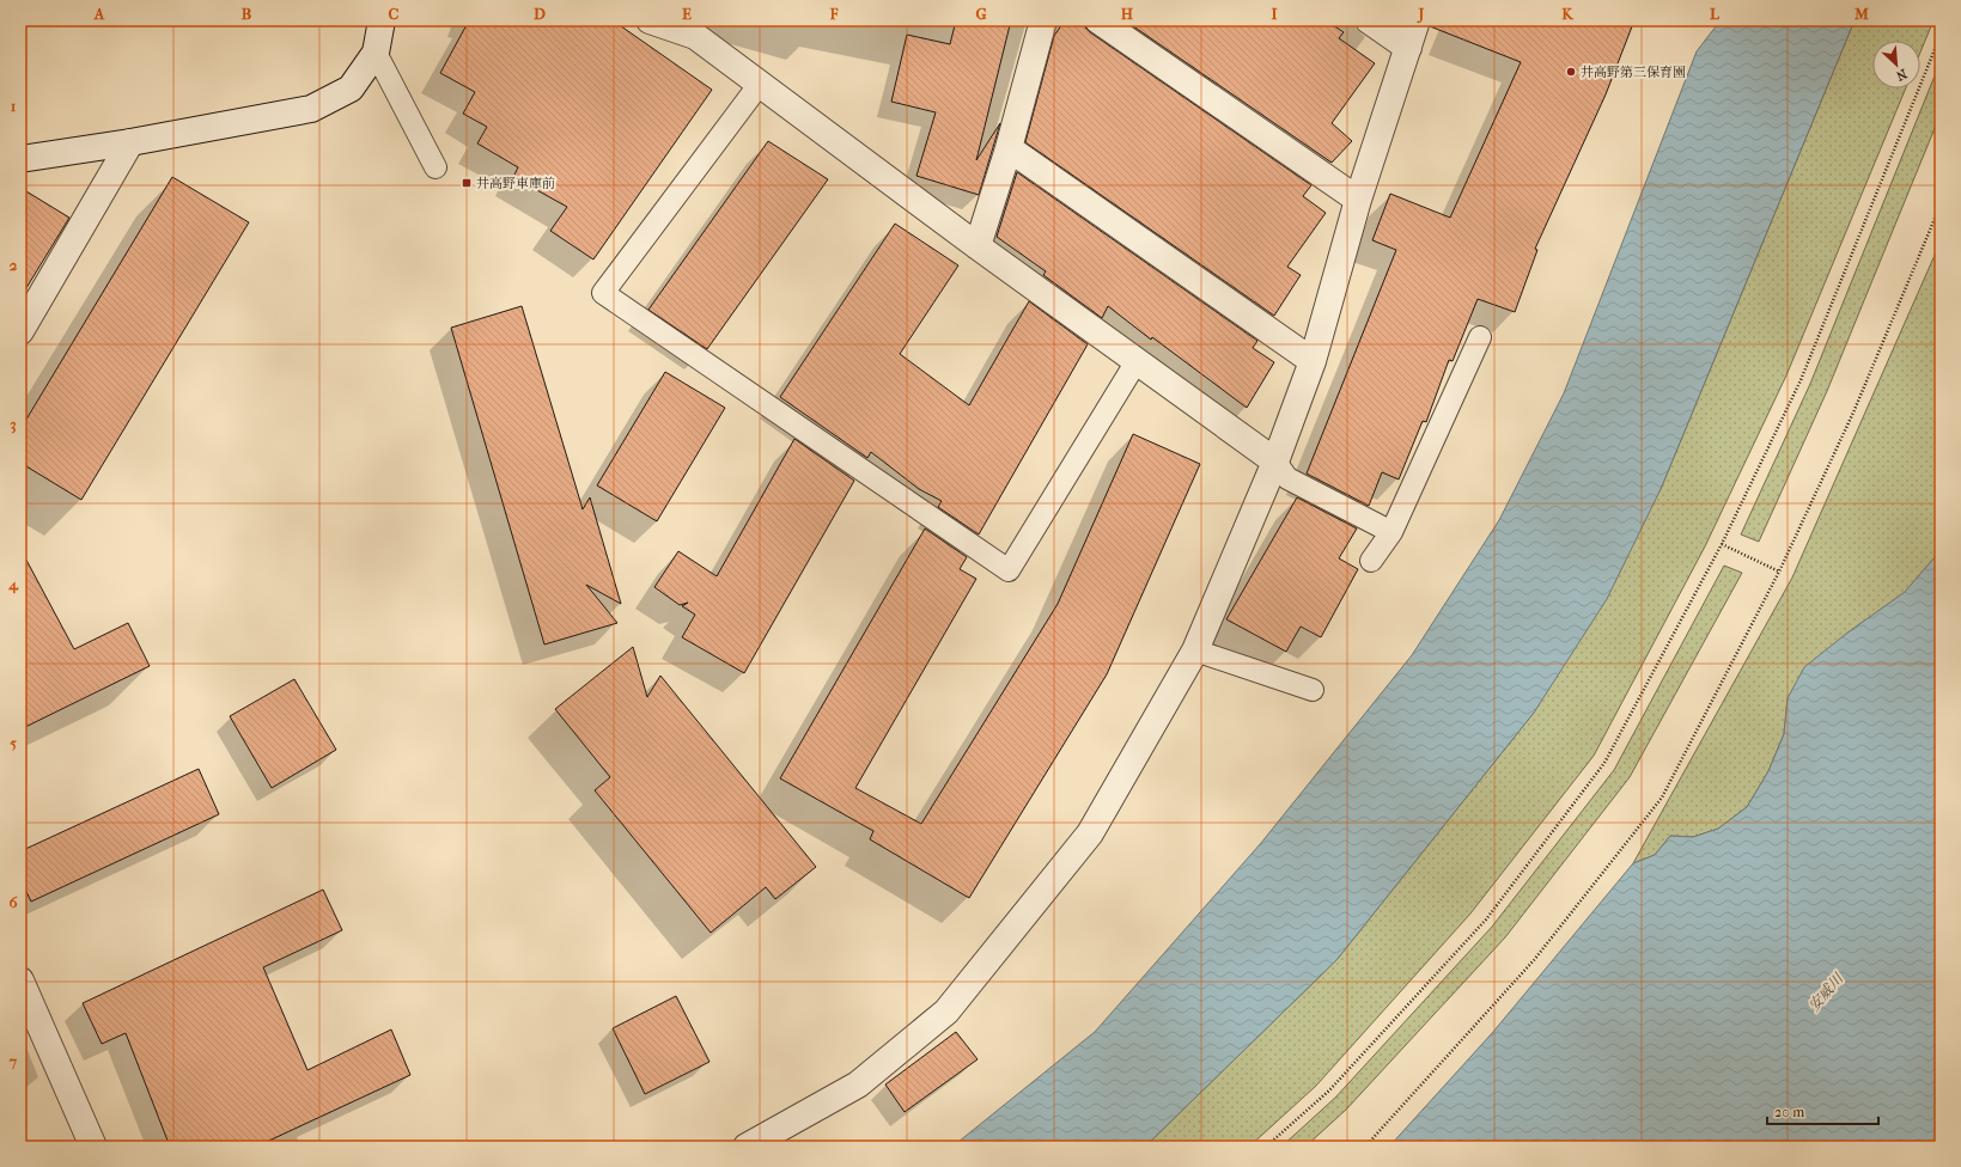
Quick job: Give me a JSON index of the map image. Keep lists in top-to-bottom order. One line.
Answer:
{"water":["安威川"],"places":{"other":["井高野第三保育園"],"transit":["井高野車庫前"]},"scale_bar":"20 m","north":"bottom right","grid":{"columns":["A","B","C","D","E","F","G","H","I","J","K","L","M"],"rows":["1","2","3","4","5","6","7"]}}
